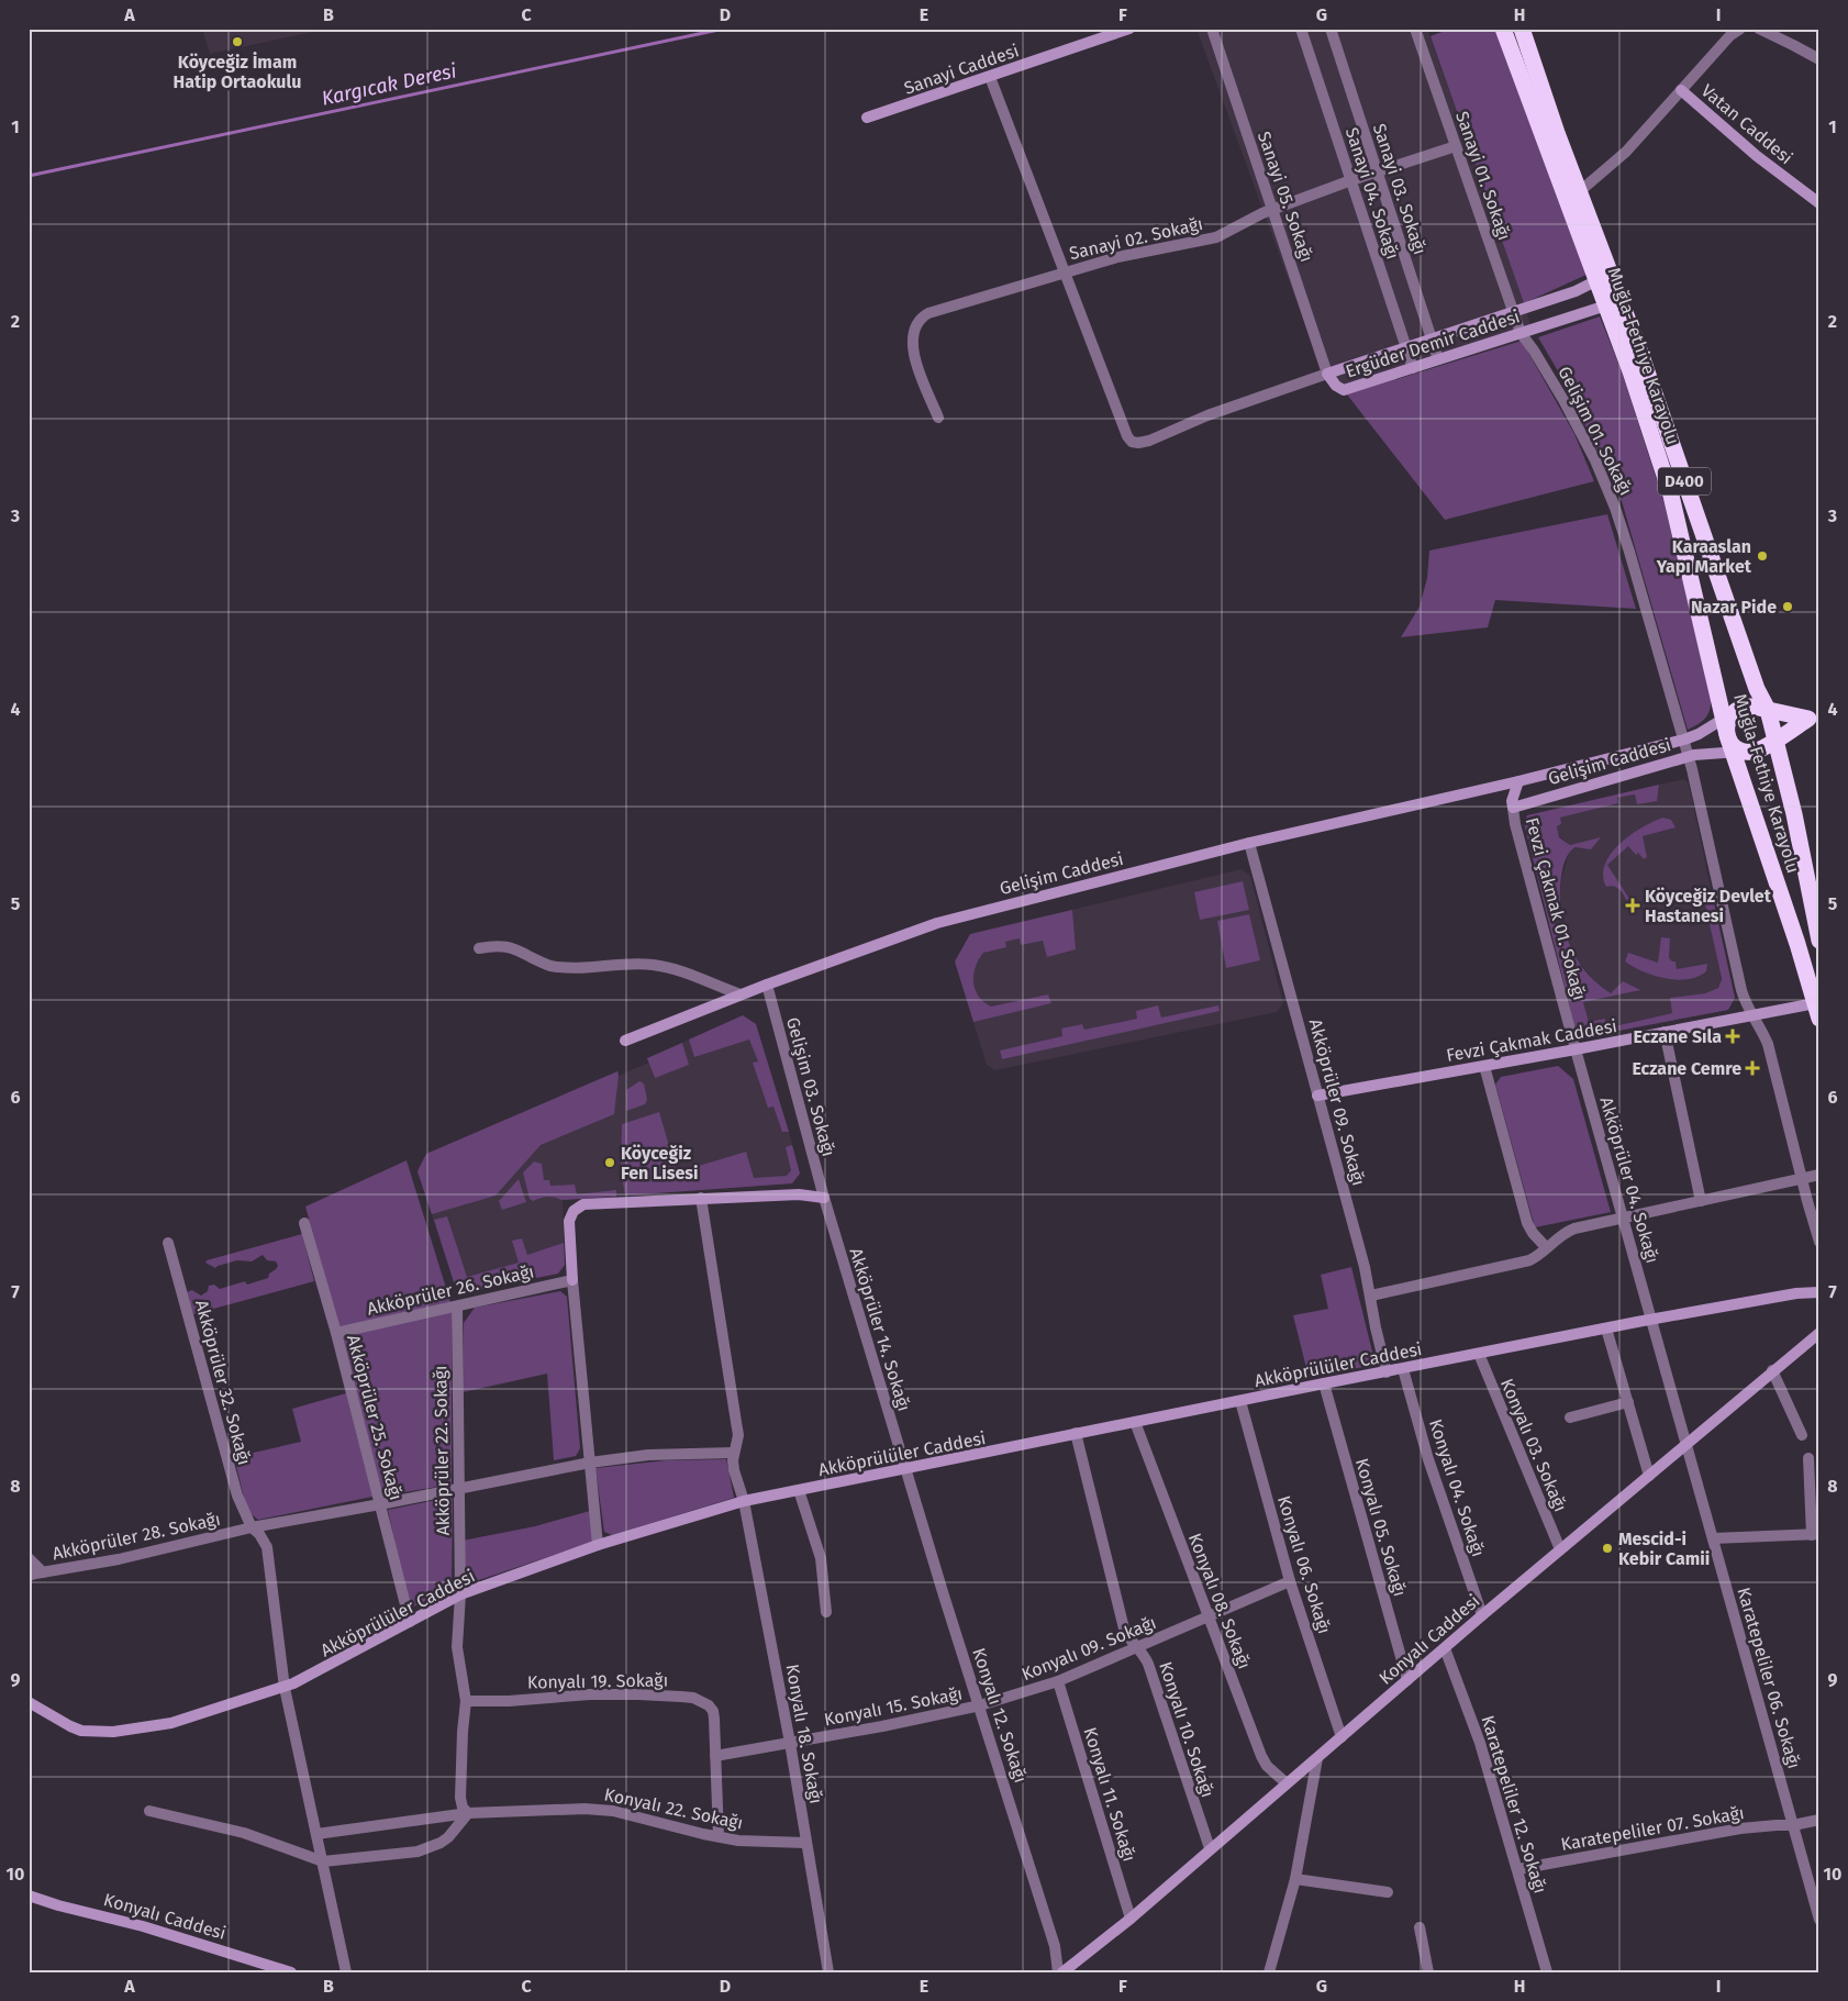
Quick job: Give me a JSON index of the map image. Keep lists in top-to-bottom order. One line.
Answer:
{"streets":{"highway":["Muğla-Fethiye Karayolu","D400"],"street":["Sanayi Caddesi","Vatan Caddesi","Sanayi 01. Sokağı","Sanayi 03. Sokağı","Sanayi 04. Sokağı","Sanayi 05. Sokağı","Sanayi 02. Sokağı","Ergüder Demir Caddesi","Gelişim 01. Sokağı","Gelişim Caddesi","Fevzi Çakmak 01. Sokağı","Fevzi Çakmak Caddesi","Gelişim 03. Sokağı","Akköprüler 09. Sokağı","Akköprüler 04. Sokağı","Akköprüler 26. Sokağı","Akköprüler 14. Sokağı","Akköprülüler Caddesi","Akköprüler 32. Sokağı","Akköprüler 25. Sokağı","Konyalı 03. Sokağı","Akköprüler 22. Sokağı","Konyalı 04. Sokağı","Konyalı 05. Sokağı","Akköprüler 28. Sokağı","Konyalı 06. Sokağı","Konyalı 08. Sokağı","Konyalı Caddesi","Konyalı 09. Sokağı","Karatepeliler 06. Sokağı","Konyalı 19. Sokağı","Konyalı 15. Sokağı","Konyalı 12. Sokağı","Konyalı 10. Sokağı","Konyalı 18. Sokağı","Konyalı 11. Sokağı","Karatepeliler 12. Sokağı","Konyalı 22. Sokağı","Karatepeliler 07. Sokağı"]},"crossings":[["Sanayi 01. Sokağı","Sanayi 02. Sokağı"],["Sanayi 01. Sokağı","Ergüder Demir Caddesi"],["Sanayi 01. Sokağı","Gelişim 01. Sokağı"],["Sanayi 03. Sokağı","Sanayi 02. Sokağı"],["Sanayi 03. Sokağı","Ergüder Demir Caddesi"],["Sanayi 04. Sokağı","Sanayi 02. Sokağı"],["Sanayi 04. Sokağı","Ergüder Demir Caddesi"],["Sanayi 05. Sokağı","Sanayi 02. Sokağı"],["Sanayi 05. Sokağı","Ergüder Demir Caddesi"],["Ergüder Demir Caddesi","Muğla-Fethiye Karayolu"],["Ergüder Demir Caddesi","Gelişim 01. Sokağı"],["Muğla-Fethiye Karayolu","Gelişim Caddesi"],["Muğla-Fethiye Karayolu","Fevzi Çakmak Caddesi"],["Gelişim 01. Sokağı","Gelişim Caddesi"],["Gelişim 01. Sokağı","Fevzi Çakmak Caddesi"],["Gelişim Caddesi","Fevzi Çakmak 01. Sokağı"],["Gelişim Caddesi","Gelişim 03. Sokağı"],["Gelişim Caddesi","Akköprüler 09. Sokağı"],["Fevzi Çakmak 01. Sokağı","Fevzi Çakmak Caddesi"],["Fevzi Çakmak 01. Sokağı","Akköprüler 04. Sokağı"],["Fevzi Çakmak Caddesi","Akköprüler 09. Sokağı"],["Fevzi Çakmak Caddesi","Akköprüler 04. Sokağı"],["Gelişim 03. Sokağı","Akköprüler 14. Sokağı"],["Akköprüler 09. Sokağı","Akköprülüler Caddesi"],["Akköprüler 04. Sokağı","Akköprülüler Caddesi"],["Akköprüler 04. Sokağı","Konyalı Caddesi"],["Akköprüler 04. Sokağı","Karatepeliler 06. Sokağı"],["Akköprüler 26. Sokağı","Akköprüler 25. Sokağı"],["Akköprüler 26. Sokağı","Akköprüler 22. Sokağı"],["Akköprüler 14. Sokağı","Akköprülüler Caddesi"],["Akköprüler 14. Sokağı","Konyalı 12. Sokağı"],["Akköprülüler Caddesi","Akköprüler 32. Sokağı"],["Akköprülüler Caddesi","Akköprüler 25. Sokağı"],["Akköprülüler Caddesi","Konyalı 03. Sokağı"],["Akköprülüler Caddesi","Akköprüler 22. Sokağı"],["Akköprülüler Caddesi","Konyalı 04. Sokağı"],["Akköprülüler Caddesi","Konyalı 05. Sokağı"],["Akköprülüler Caddesi","Konyalı 06. Sokağı"],["Akköprülüler Caddesi","Konyalı 08. Sokağı"],["Akköprülüler Caddesi","Konyalı 12. Sokağı"],["Akköprülüler Caddesi","Konyalı 10. Sokağı"],["Akköprülüler Caddesi","Konyalı 18. Sokağı"],["Akköprüler 32. Sokağı","Akköprüler 28. Sokağı"],["Akköprüler 32. Sokağı","Konyalı 22. Sokağı"],["Akköprüler 25. Sokağı","Akköprüler 28. Sokağı"],["Konyalı 03. Sokağı","Konyalı Caddesi"],["Akköprüler 22. Sokağı","Akköprüler 28. Sokağı"],["Akköprüler 22. Sokağı","Konyalı 19. Sokağı"],["Akköprüler 22. Sokağı","Konyalı 22. Sokağı"],["Konyalı 04. Sokağı","Konyalı Caddesi"],["Konyalı 05. Sokağı","Konyalı Caddesi"],["Akköprüler 28. Sokağı","Konyalı 18. Sokağı"],["Konyalı 06. Sokağı","Konyalı Caddesi"],["Konyalı 06. Sokağı","Konyalı 09. Sokağı"],["Konyalı 08. Sokağı","Konyalı Caddesi"],["Konyalı 08. Sokağı","Konyalı 09. Sokağı"],["Konyalı Caddesi","Karatepeliler 06. Sokağı"],["Konyalı Caddesi","Konyalı 10. Sokağı"],["Konyalı Caddesi","Konyalı 11. Sokağı"],["Konyalı Caddesi","Karatepeliler 12. Sokağı"],["Konyalı 09. Sokağı","Konyalı 15. Sokağı"],["Konyalı 09. Sokağı","Konyalı 12. Sokağı"],["Konyalı 09. Sokağı","Konyalı 10. Sokağı"],["Konyalı 09. Sokağı","Konyalı 11. Sokağı"],["Karatepeliler 06. Sokağı","Karatepeliler 07. Sokağı"],["Konyalı 19. Sokağı","Konyalı 15. Sokağı"],["Konyalı 15. Sokağı","Konyalı 12. Sokağı"],["Konyalı 15. Sokağı","Konyalı 18. Sokağı"],["Konyalı 18. Sokağı","Konyalı 22. Sokağı"],["Karatepeliler 12. Sokağı","Karatepeliler 07. Sokağı"]],"water":["Kargıcak Deresi"],"places":{"other":["Köyceğiz İmam Hatip Ortaokulu","Karaaslan Yapı Market","Nazar Pide","Köyceğiz Fen Lisesi","Mescid-i Kebir Camii"],"health":["Köyceğiz Devlet Hastanesi","Eczane Sıla","Eczane Cemre"]},"grid":{"columns":["A","B","C","D","E","F","G","H","I"],"rows":["1","2","3","4","5","6","7","8","9","10"]}}
